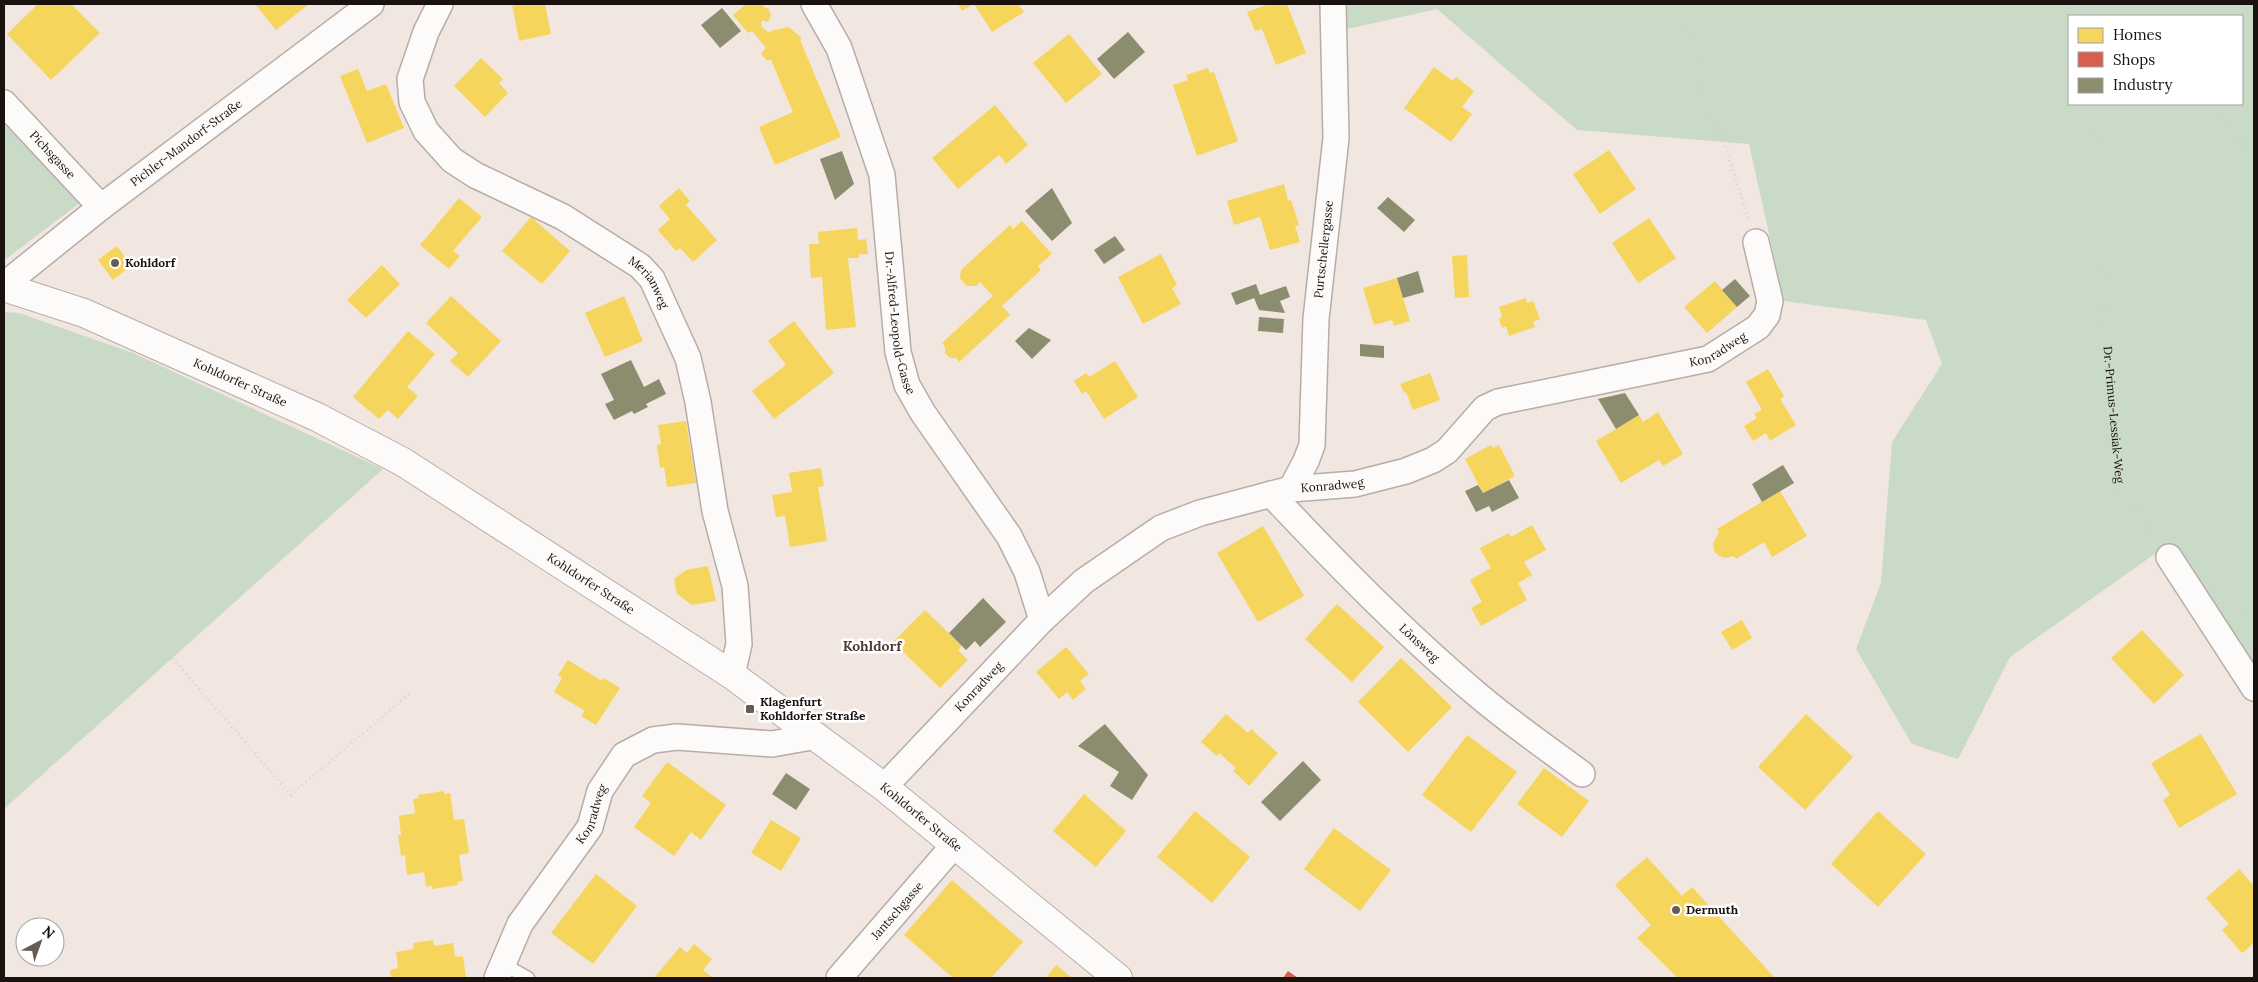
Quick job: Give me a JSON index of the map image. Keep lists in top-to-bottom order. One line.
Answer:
{"streets":{"street":["Pichler-Mandorf-Straße","Pichsgasse","Purtschellergasse","Merianweg","Dr.-Alfred-Leopold-Gasse","Konradweg","Kohldorfer Straße","Lönsweg","Jantschgasse"],"path":["Dr.-Primus-Lessiak-Weg"]},"crossings":[["Pichler-Mandorf-Straße","Pichsgasse"],["Pichler-Mandorf-Straße","Kohldorfer Straße"],["Purtschellergasse","Konradweg"],["Purtschellergasse","Lönsweg"],["Merianweg","Kohldorfer Straße"],["Dr.-Alfred-Leopold-Gasse","Konradweg"],["Konradweg","Kohldorfer Straße"],["Konradweg","Lönsweg"],["Kohldorfer Straße","Jantschgasse"]],"districts":["Kohldorf"],"places":{"other":["Kohldorf","Dermuth"],"transit":["Klagenfurt Kohldorfer Straße"]},"legend":["Homes","Shops","Industry"],"north":"top right"}
